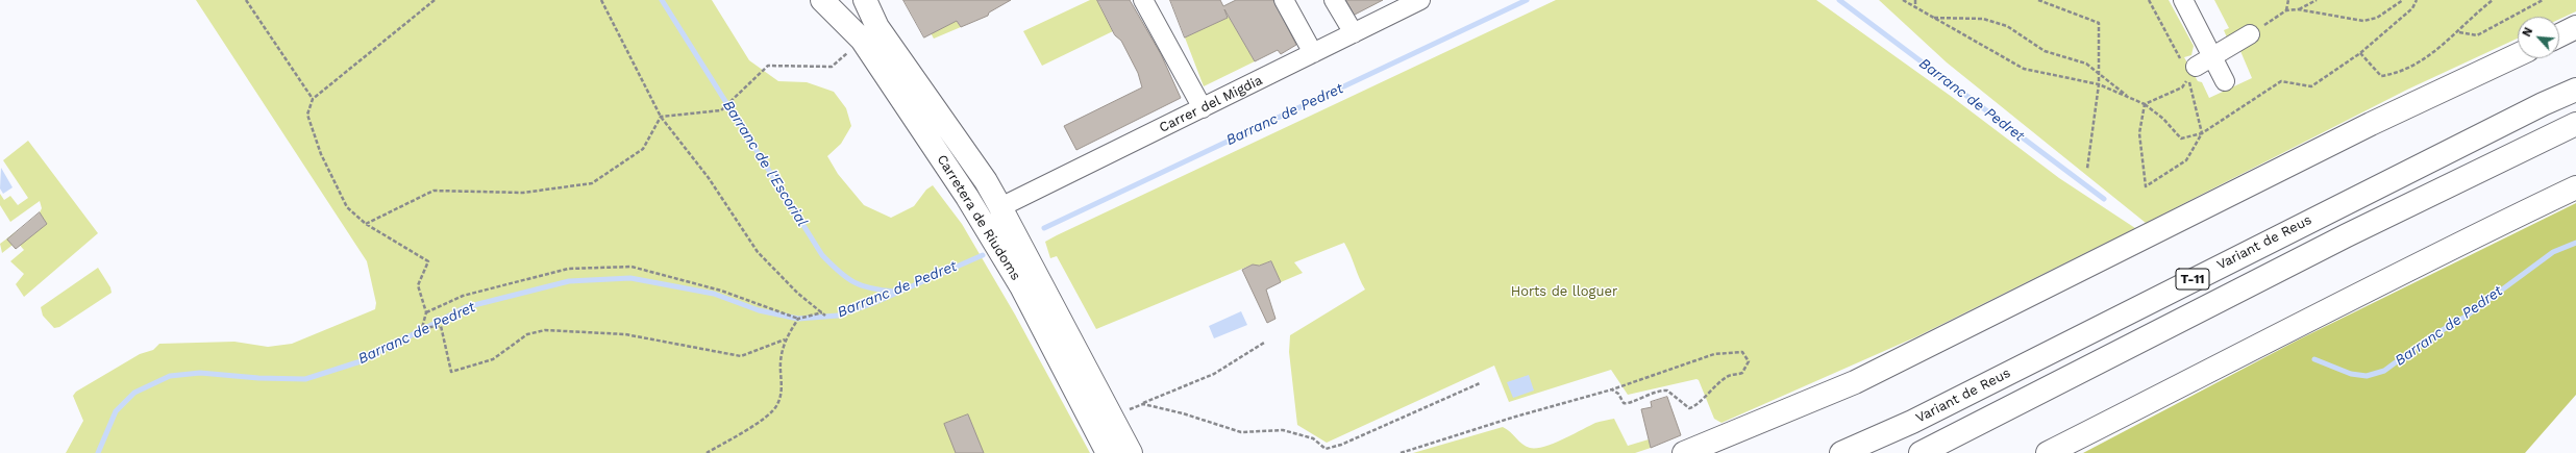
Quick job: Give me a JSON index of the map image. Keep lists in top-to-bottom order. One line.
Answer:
{"streets":{"main road":["Carretera de Riudoms","Variant de Reus","T-11"],"street":["Carrer del Migdia"]},"crossings":[["Carrer del Migdia","Carretera de Riudoms"]],"water":["Barranc de Pedret","Barranc de l'Escorial"],"parks":["Horts de lloguer"],"north":"top left"}
